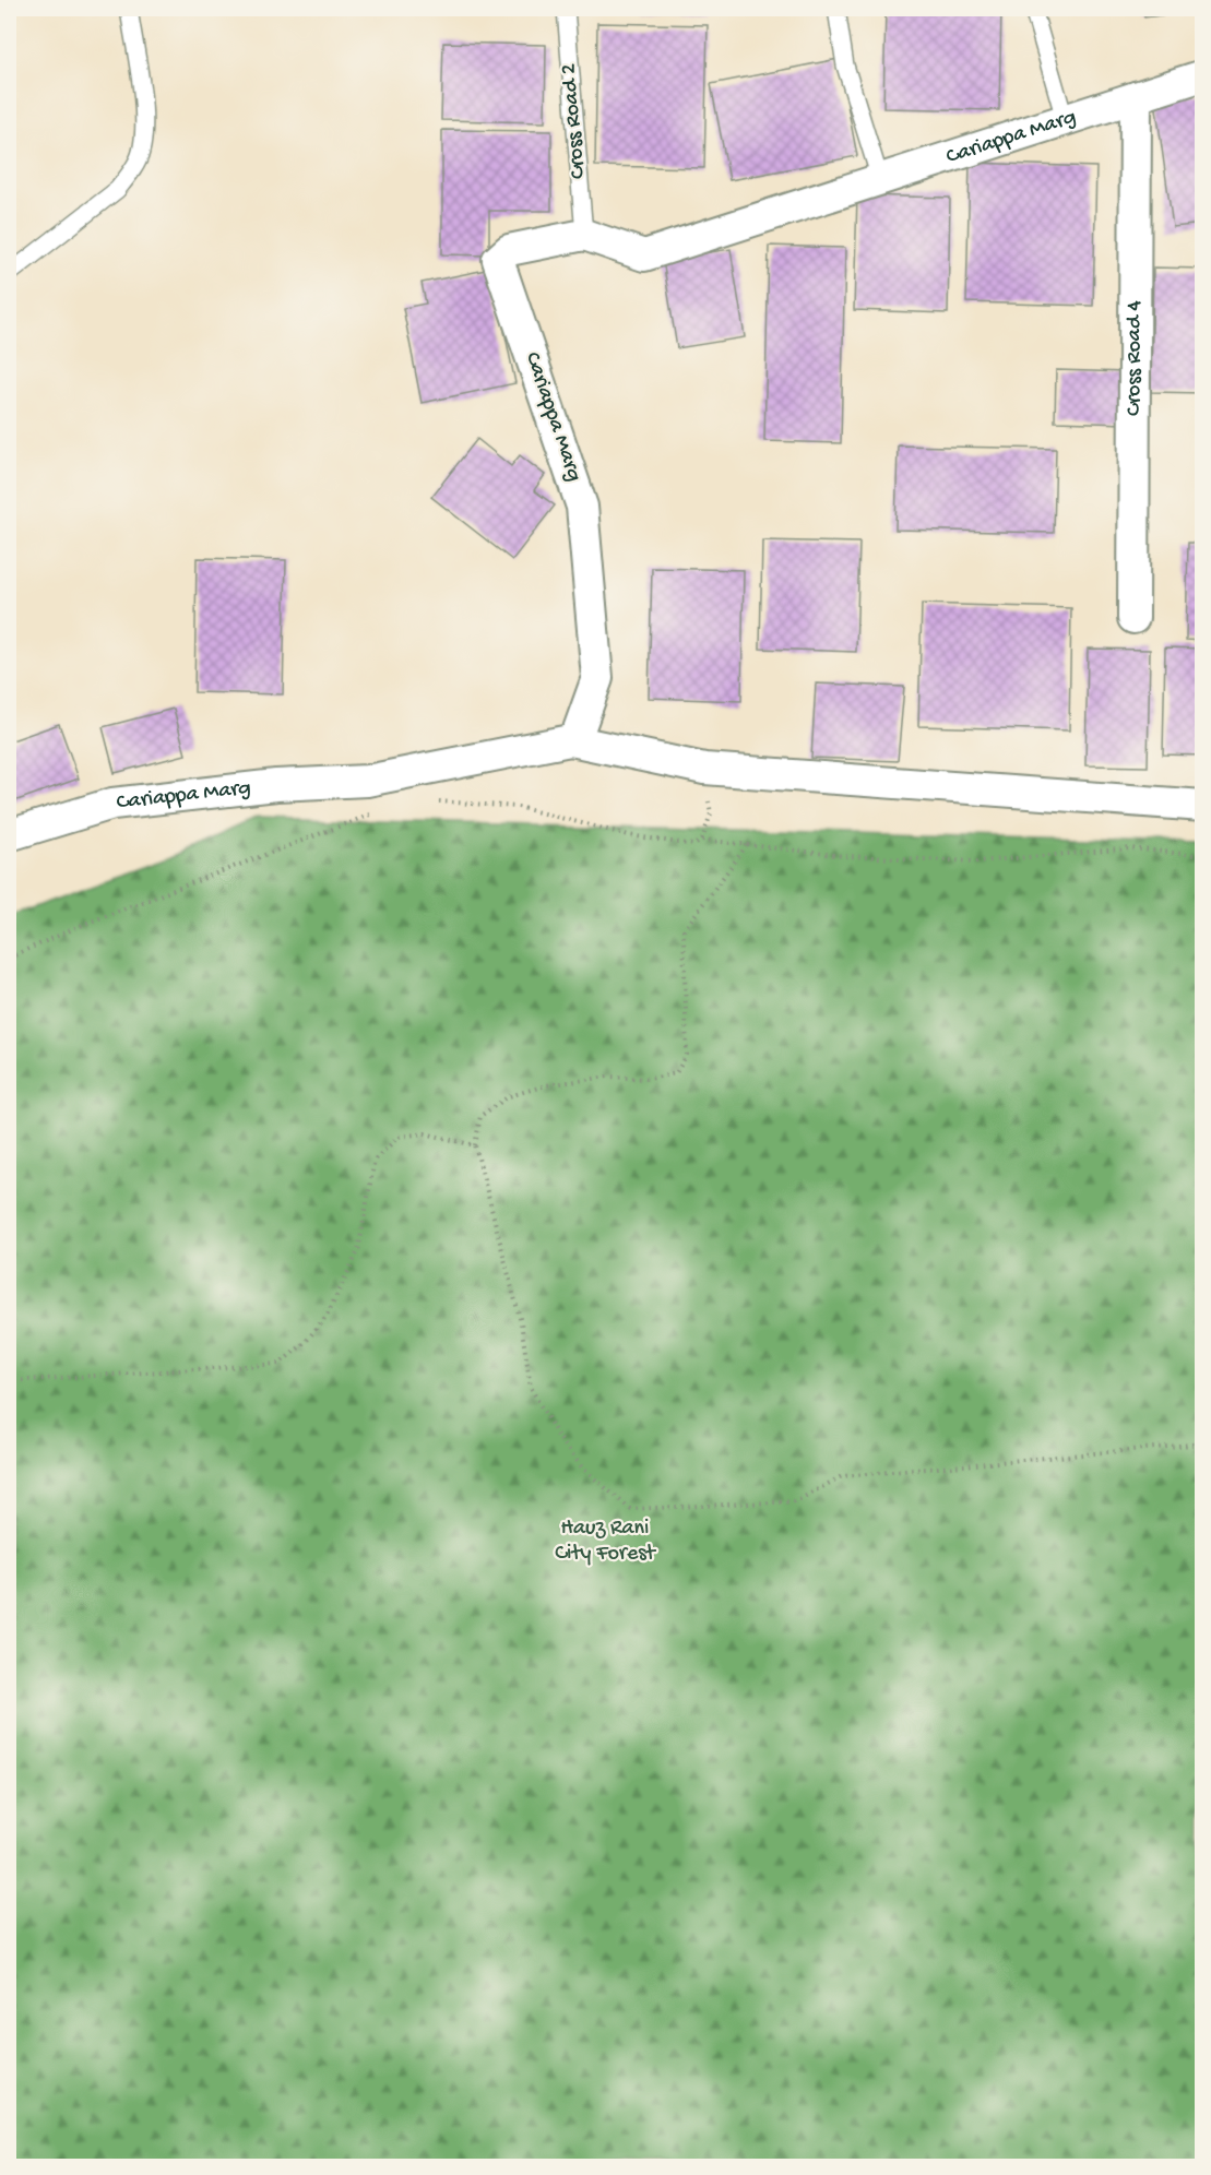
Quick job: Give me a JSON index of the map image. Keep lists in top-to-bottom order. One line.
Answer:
{"streets":{"street":["Cariappa Marg","Cross Road 4"],"lane":["Cross Road 2"]},"crossings":[["Cross Road 2","Cariappa Marg"],["Cariappa Marg","Cross Road 4"]],"parks":["Hauz Rani City Forest"]}
